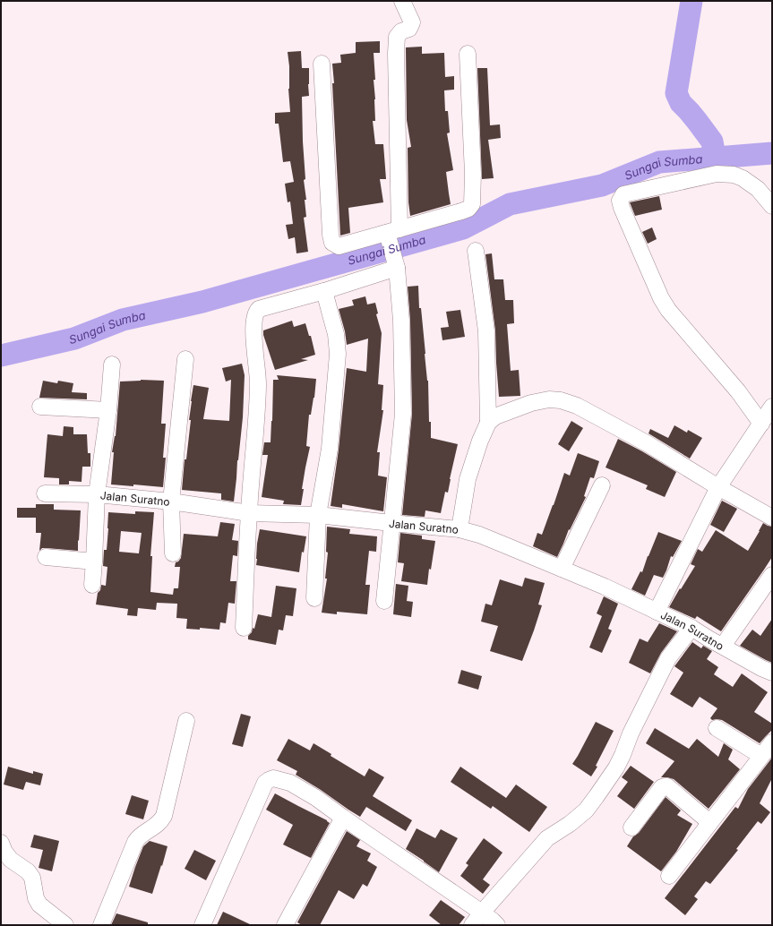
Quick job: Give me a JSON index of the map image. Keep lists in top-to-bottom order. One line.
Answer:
{"streets":{"street":["Jalan Suratno"]},"water":["Sungai Sumba"]}
